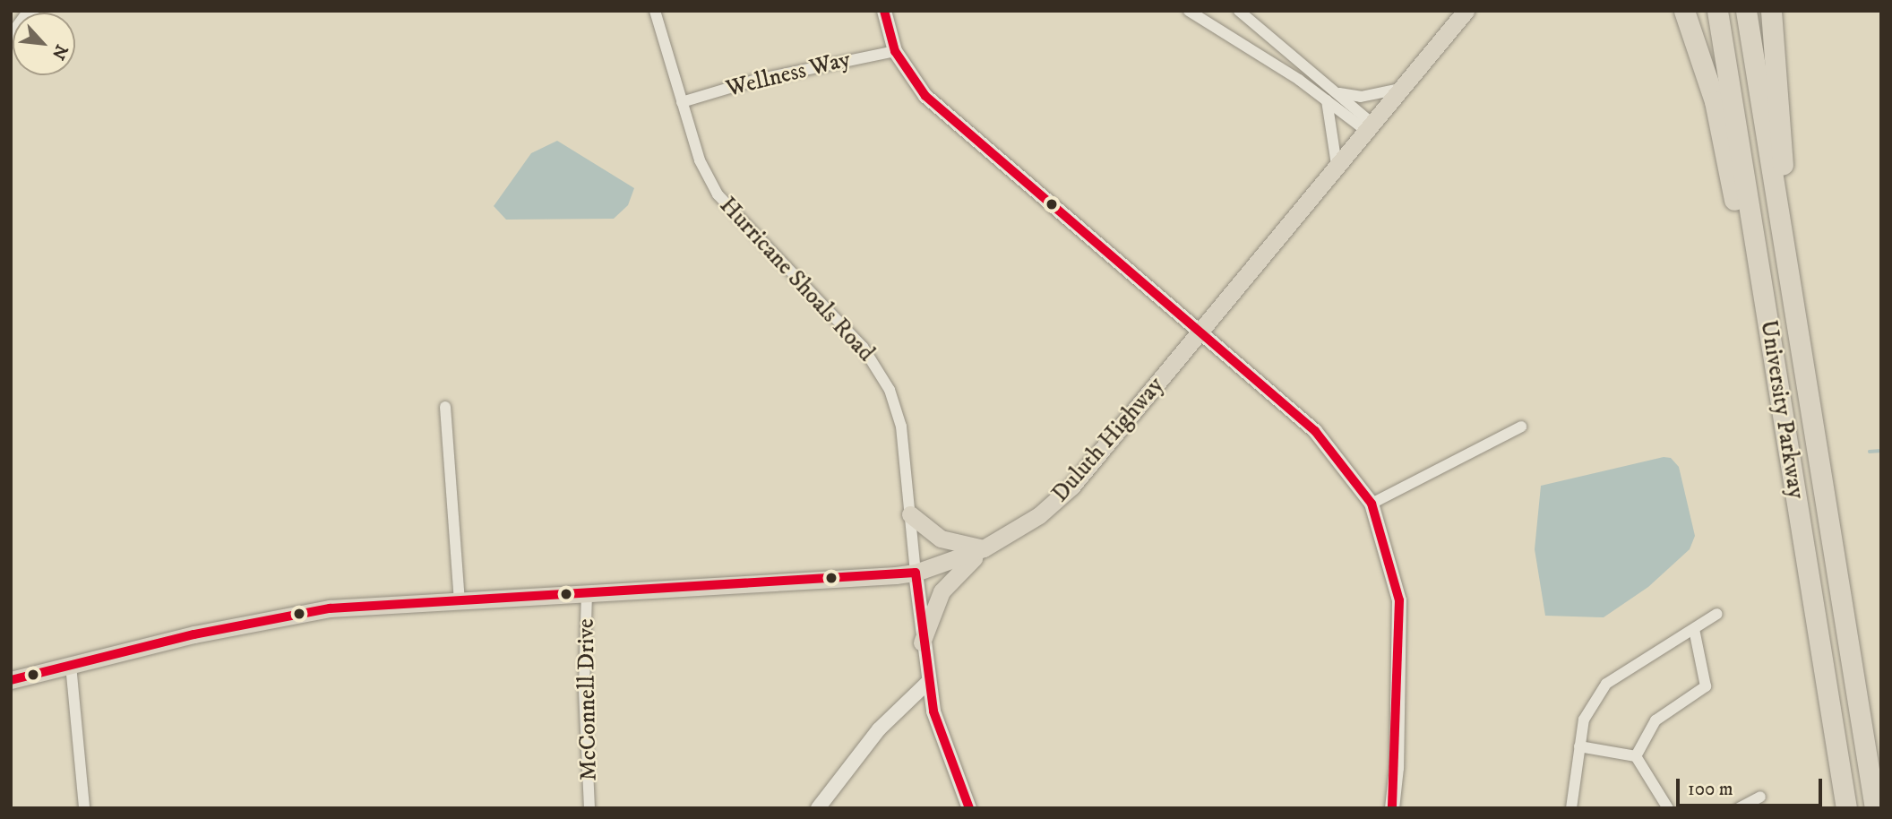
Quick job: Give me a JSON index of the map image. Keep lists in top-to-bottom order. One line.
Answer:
{"streets":{"highway":["University Parkway"],"main road":["Duluth Highway"],"street":["Wellness Way","Hurricane Shoals Road","McConnell Drive"]},"crossings":[["Wellness Way","Hurricane Shoals Road"],["Hurricane Shoals Road","Duluth Highway"],["Duluth Highway","McConnell Drive"]],"scale_bar":"100 m","north":"bottom right"}
